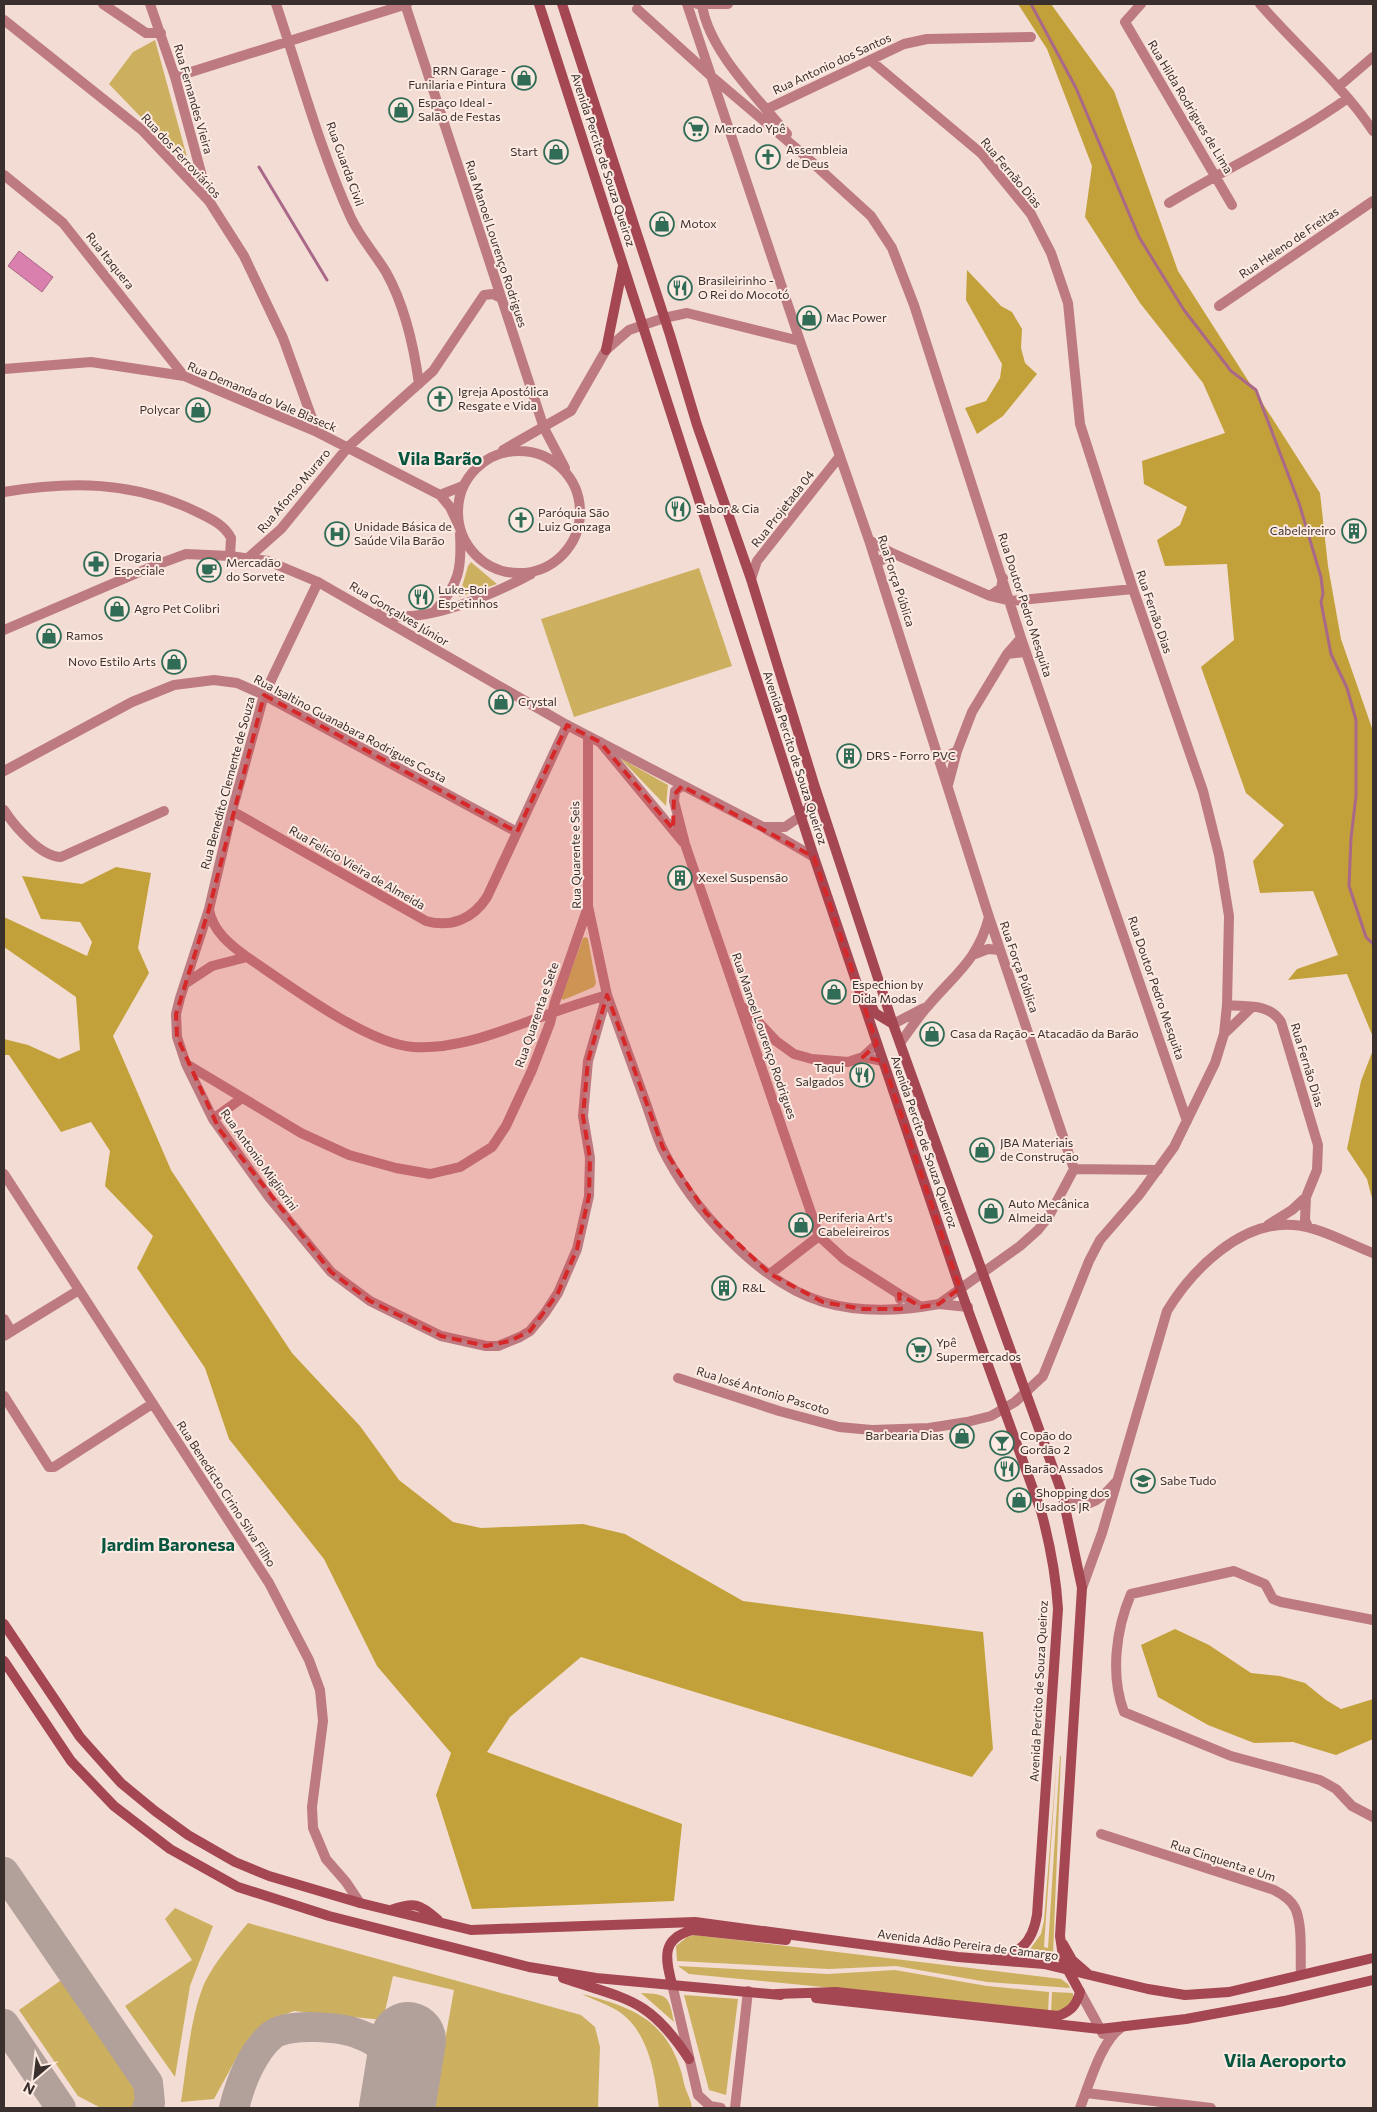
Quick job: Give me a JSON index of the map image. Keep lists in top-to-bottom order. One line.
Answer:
{"streets":{"main road":["Avenida Percito de Souza Queiroz","Avenida Adão Pereira de Camargo"],"street":["Rua Antonio dos Santos","Rua Fernandes Vieira","Rua Hilda Rodrigues de Lima","Rua dos Ferroviários","Rua Guarda Civil","Rua Fernão Dias","Rua Heleno de Freitas","Rua Manoel Lourenço Rodrigues","Rua Itaquera","Rua Demanda do Vale Blaseck","Rua Afonso Muraro","Rua Projetada 04","Rua Força Pública","Rua Doutor Pedro Mesquita","Rua Gonçalves Júnior","Rua Isaltino Guanabara Rodrigues Costa","Rua Benedito Clemente de Souza","Rua Quarente e Seis","Rua Felicio Vieira de Almeida","Rua Quarenta e Sete","Rua Antonio Migliorini","Rua José Antonio Pascoto","Rua Benedicto Cirino Silva Filho","Rua Cinquenta e Um"]},"crossings":[["Rua Antonio dos Santos","Rua Fernão Dias"],["Rua Antonio dos Santos","Rua Doutor Pedro Mesquita"],["Rua Fernandes Vieira","Rua dos Ferroviários"],["Rua dos Ferroviários","Rua Demanda do Vale Blaseck"],["Avenida Percito de Souza Queiroz","Rua Projetada 04"],["Avenida Percito de Souza Queiroz","Rua Gonçalves Júnior"],["Avenida Percito de Souza Queiroz","Rua José Antonio Pascoto"],["Avenida Percito de Souza Queiroz","Avenida Adão Pereira de Camargo"],["Rua Guarda Civil","Rua Afonso Muraro"],["Rua Manoel Lourenço Rodrigues","Rua Demanda do Vale Blaseck"],["Rua Manoel Lourenço Rodrigues","Rua Afonso Muraro"],["Rua Manoel Lourenço Rodrigues","Rua Gonçalves Júnior"],["Rua Itaquera","Rua Demanda do Vale Blaseck"],["Rua Demanda do Vale Blaseck","Rua Afonso Muraro"],["Rua Afonso Muraro","Rua Gonçalves Júnior"],["Rua Projetada 04","Rua Força Pública"],["Rua Força Pública","Rua Doutor Pedro Mesquita"],["Rua Gonçalves Júnior","Rua Benedito Clemente de Souza"],["Rua Gonçalves Júnior","Rua Quarente e Seis"],["Rua Gonçalves Júnior","Rua Felicio Vieira de Almeida"],["Rua Isaltino Guanabara Rodrigues Costa","Rua Benedito Clemente de Souza"],["Rua Isaltino Guanabara Rodrigues Costa","Rua Felicio Vieira de Almeida"],["Rua Benedito Clemente de Souza","Rua Felicio Vieira de Almeida"],["Rua Benedito Clemente de Souza","Rua Antonio Migliorini"],["Rua Quarente e Seis","Rua Quarenta e Sete"],["Rua Quarente e Seis","Rua Antonio Migliorini"],["Rua Quarenta e Sete","Rua Antonio Migliorini"],["Rua Benedicto Cirino Silva Filho","Avenida Adão Pereira de Camargo"],["Rua Cinquenta e Um","Avenida Adão Pereira de Camargo"]],"districts":["Vila Barão","Jardim Baronesa","Vila Aeroporto"],"places":{"shop":["RRN Garage - Funilaria e Pintura","Espaço Ideal - Salão de Festas","Start","Motox","Mac Power","Polycar","Agro Pet Colibri","Ramos","Novo Estilo Arts","Crystal","Espechion by Dida Modas","Casa da Ração - Atacadão da Barão","JBA Materiais de Construção","Auto Mecânica Almeida","Periferia Art's Cabeleireiros","Barbearia Dias","Shopping dos Usados JR"],"supermarket":["Mercado Ypê","Ypê Supermercados"],"church":["Assembleia de Deus","Igreja Apostólica Resgate e Vida","Paróquia São Luiz Gonzaga"],"restaurant":["Brasileirinho - O Rei do Mocotó","Sabor & Cia","Luke-Boi Espetinhos","Taqui Salgados","Barão Assados"],"building":["Cabeleireiro","DRS - Forro PVC","Xexel Suspensão","R&L"],"hospital":["Unidade Básica de Saúde Vila Barão"],"pharmacy":["Drogaria Especiale"],"cafe":["Mercadão do Sorvete"],"bar":["Copão do Gordão 2"],"school or university":["Sabe Tudo"]},"north":"bottom left"}
